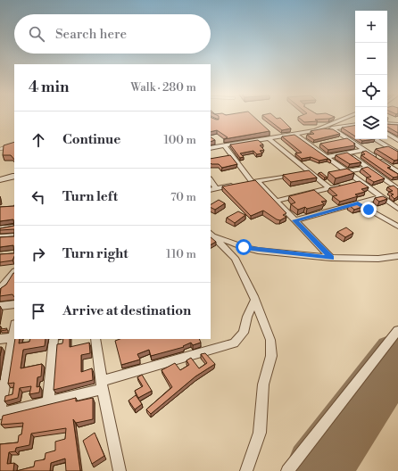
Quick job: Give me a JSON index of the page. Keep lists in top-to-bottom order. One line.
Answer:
{"page":{"map_buttons":["+","−"],"search":"Search here","heading":["4 min","Walk · 280 m"],"list":[["Continue","100 m"],["Turn left","70 m"],["Turn right","110 m"],"Arrive at destination"]}}
